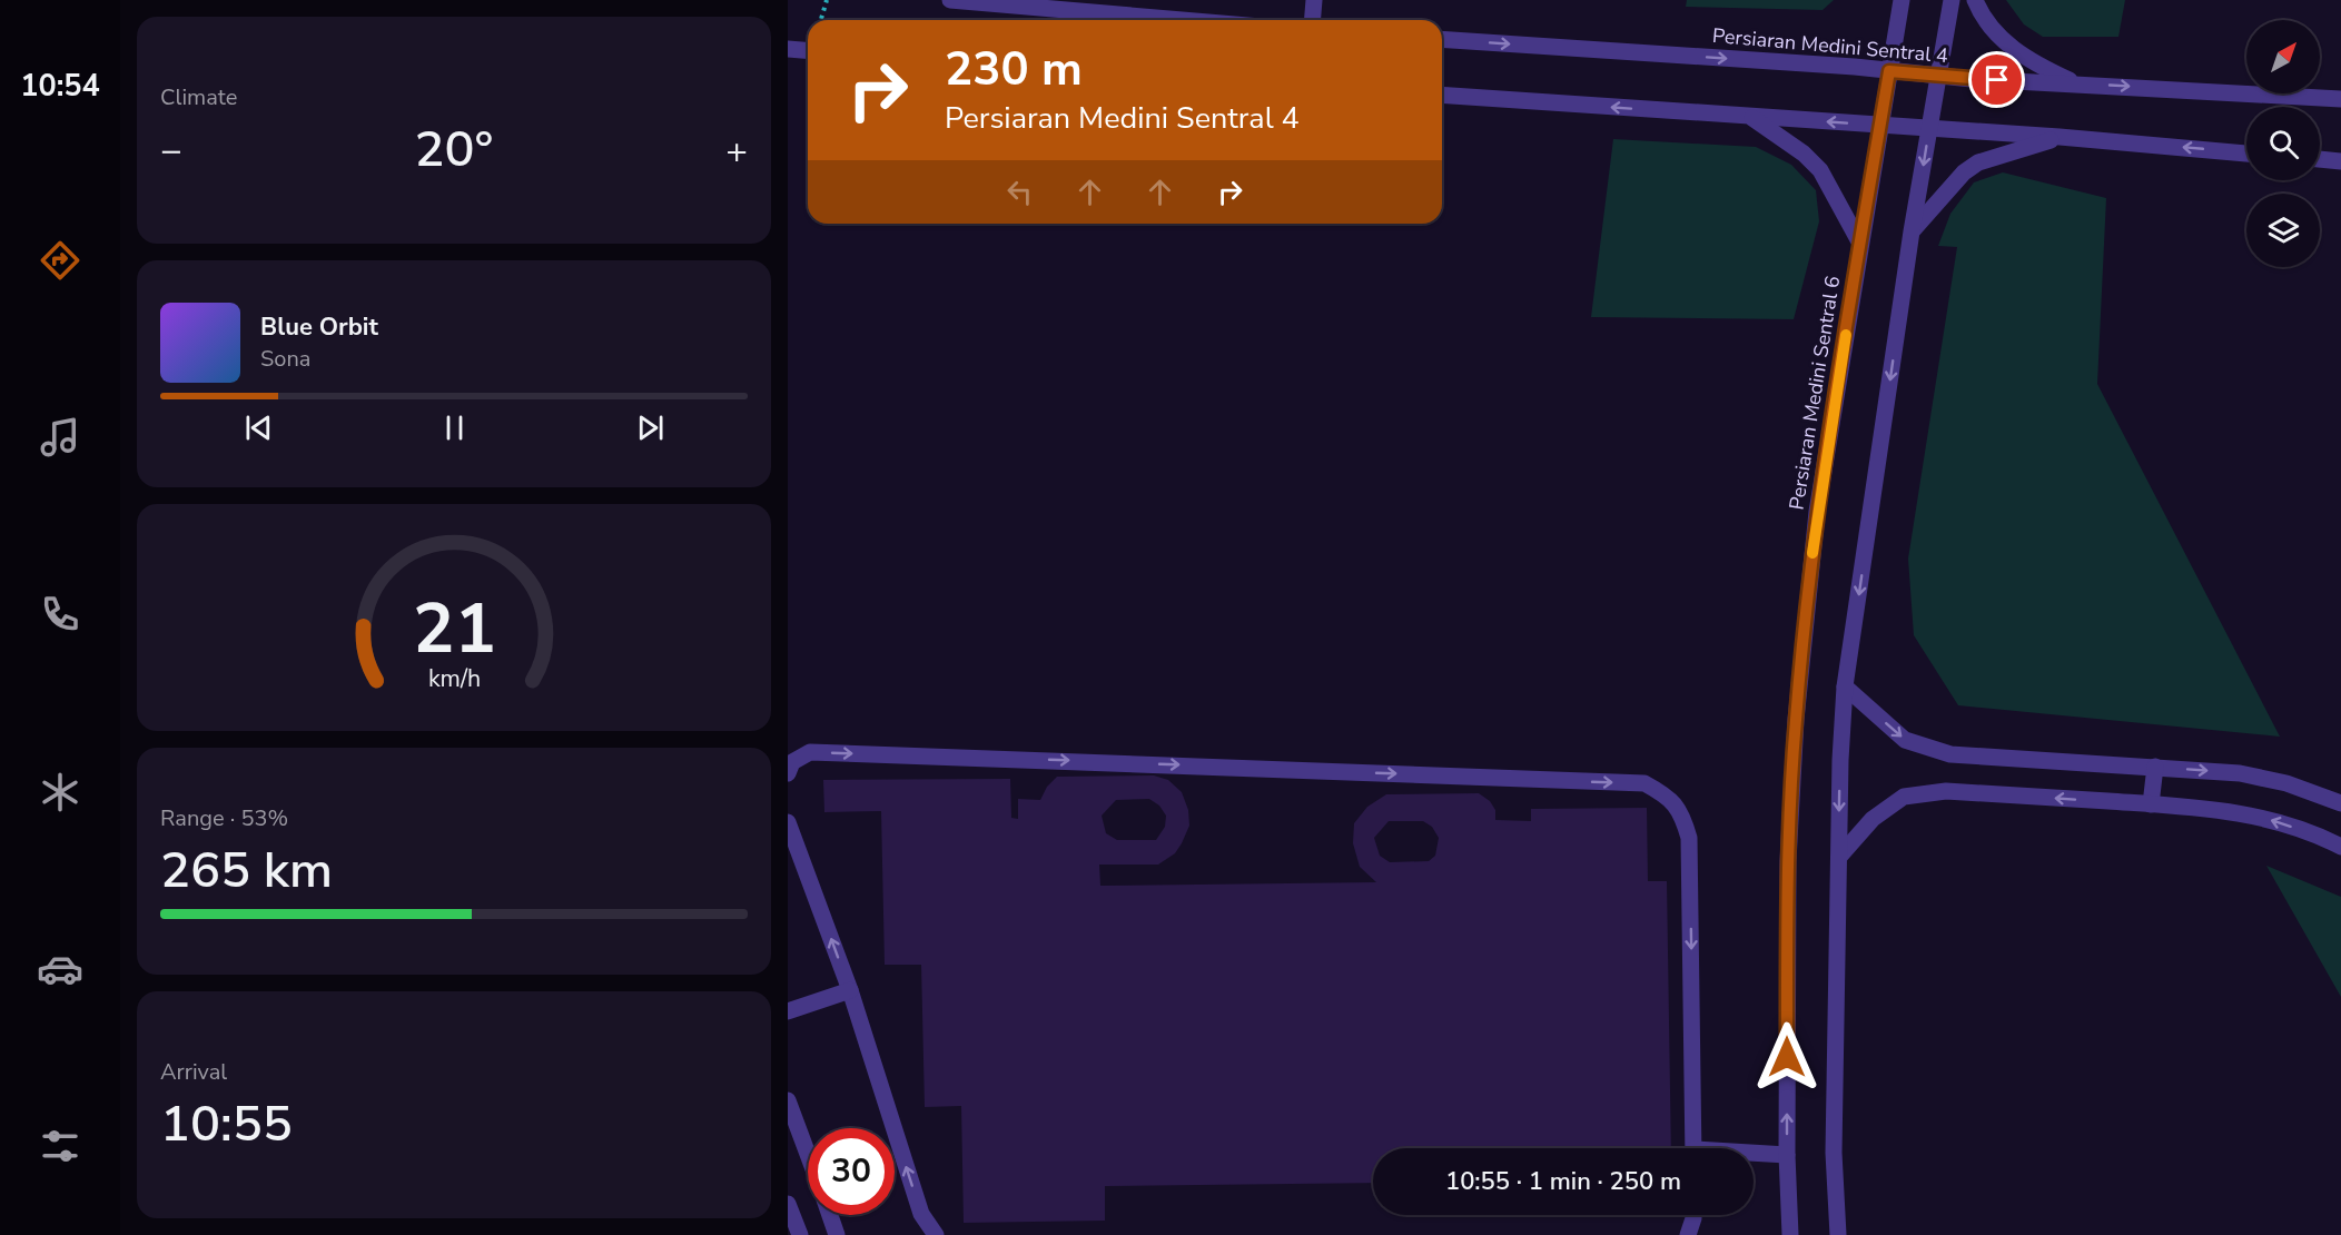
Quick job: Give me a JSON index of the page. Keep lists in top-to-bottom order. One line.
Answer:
{"streets":{"street":["Persiaran Medini Sentral 4","Persiaran Medini Sentral 6"]},"crossings":[["Persiaran Medini Sentral 4","Persiaran Medini Sentral 6"]],"north":"top right","page":{"tabs":"10:54","tile":["Climate",["Range · 53%","265 km"],["Arrival","10:55"]],"turn":["230 m","Persiaran Medini Sentral 4"],"heat":["−","20°","+"],"song":["Blue Orbit","Sona"],"limit":"30","trip":"10:55 · 1 min · 250 m","gauge":["21","km/h"]}}
